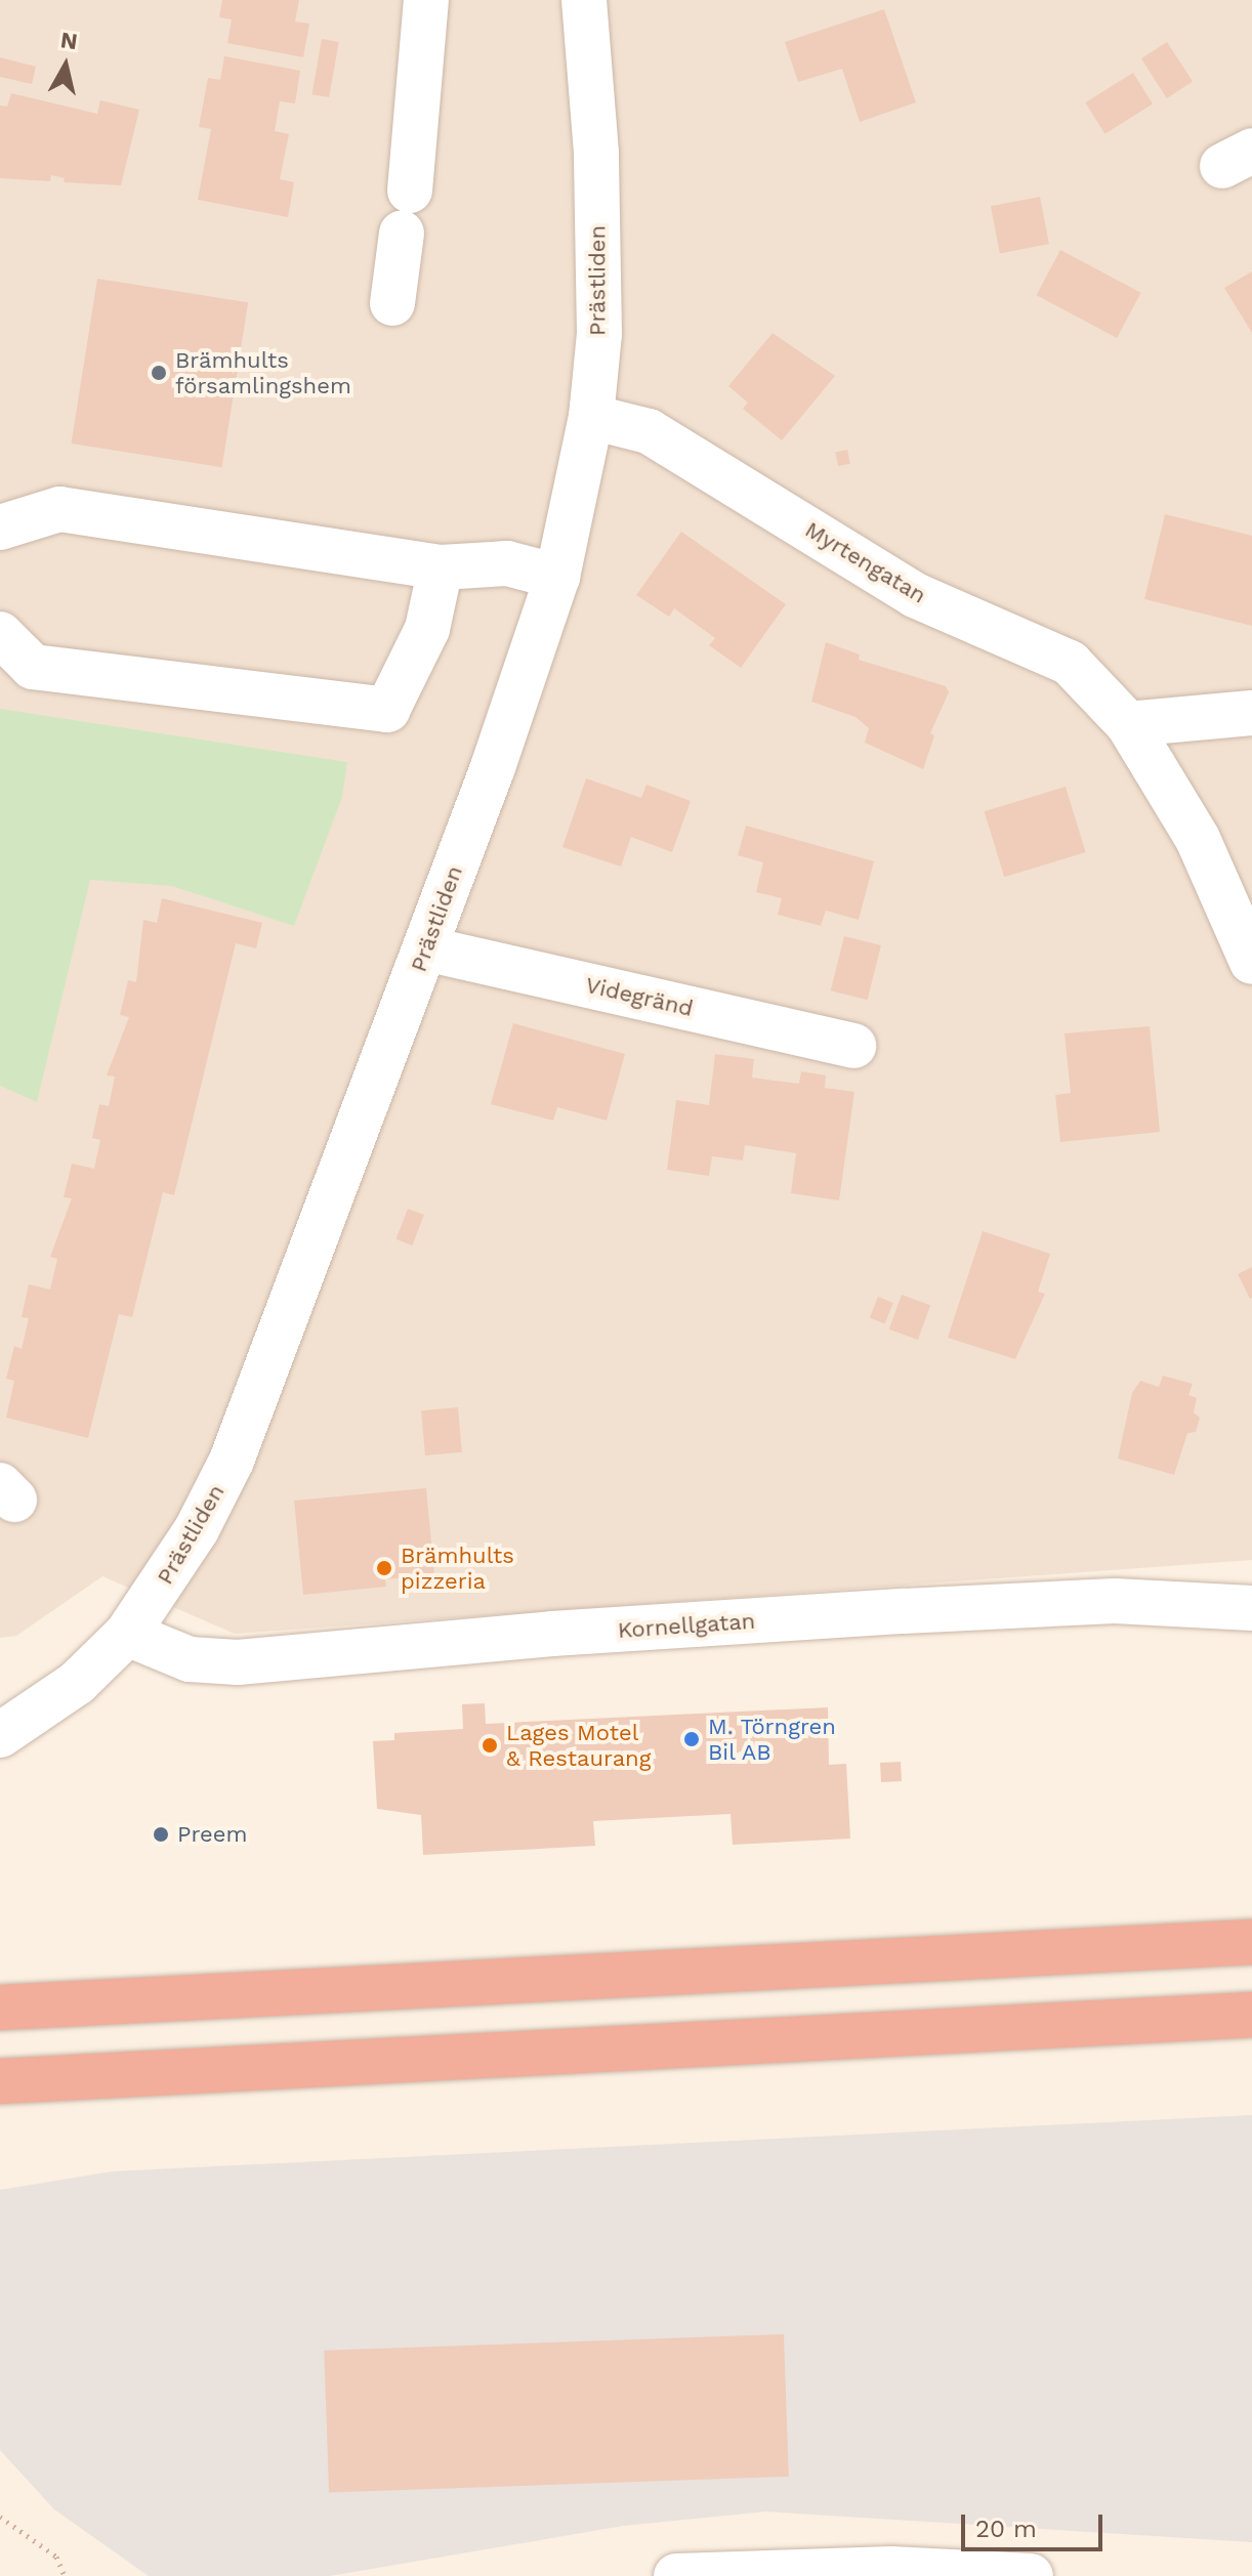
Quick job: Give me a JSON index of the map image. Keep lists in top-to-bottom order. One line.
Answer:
{"streets":{"street":["Prästliden","Myrtengatan","Videgränd","Kornellgatan"]},"crossings":[["Prästliden","Myrtengatan"],["Prästliden","Videgränd"],["Prästliden","Kornellgatan"]],"places":["Brämhults församlingshem","Brämhults pizzeria","M. Törngren Bil AB","Lages Motel & Restaurang","Preem"],"scale_bar":"20 m","north":"top"}
